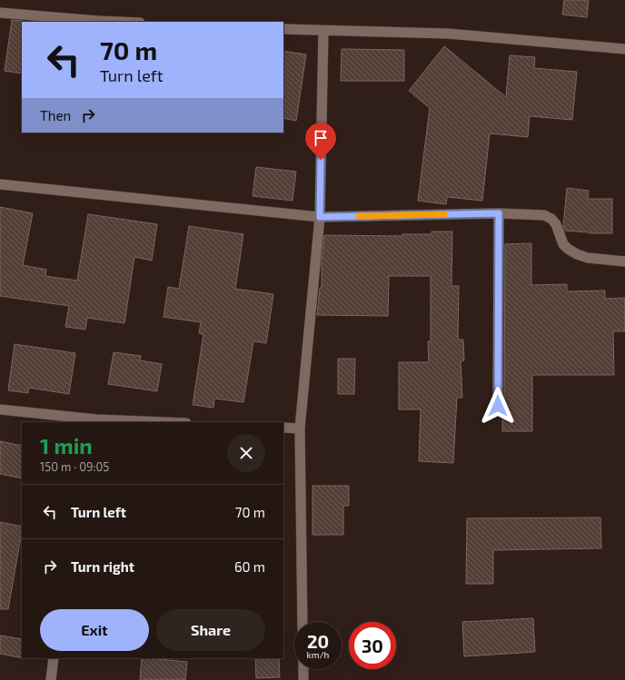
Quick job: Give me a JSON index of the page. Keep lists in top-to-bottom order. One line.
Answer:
{"page":{"turn":["70 m","Turn left"],"then":"Then","heading":["1 min","150 m · 09:05"],"list":[{"name":"Turn left","value":"70 m"},{"name":"Turn right","value":"60 m"}],"buttons":["Exit","Share"],"speed":"20 km/h","limit":"30"}}
